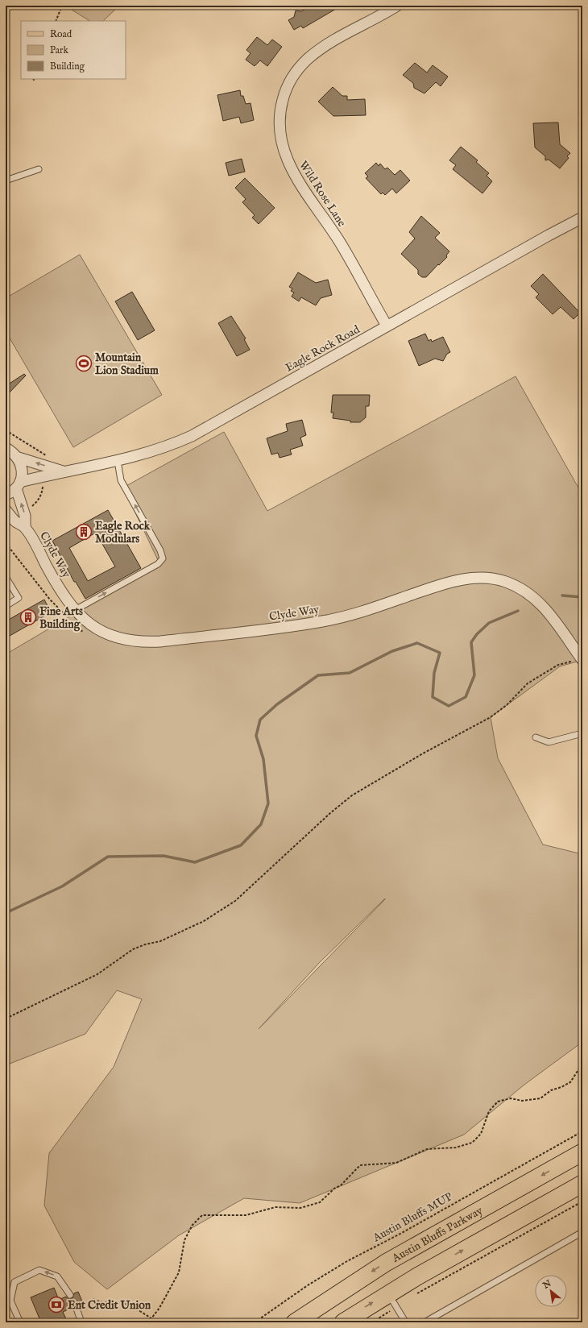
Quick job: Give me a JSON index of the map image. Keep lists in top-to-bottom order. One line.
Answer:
{"streets":{"main road":["Austin Bluffs Parkway"],"street":["Wild Rose Lane","Eagle Rock Road","Clyde Way"],"path":["Austin Bluffs MUP"]},"crossings":[["Wild Rose Lane","Eagle Rock Road"]],"places":{"sports":["Mountain Lion Stadium"],"building":["Eagle Rock Modulars","Fine Arts Building"],"bank":["Ent Credit Union"]},"legend":["Road","Park","Building"],"north":"top left"}
